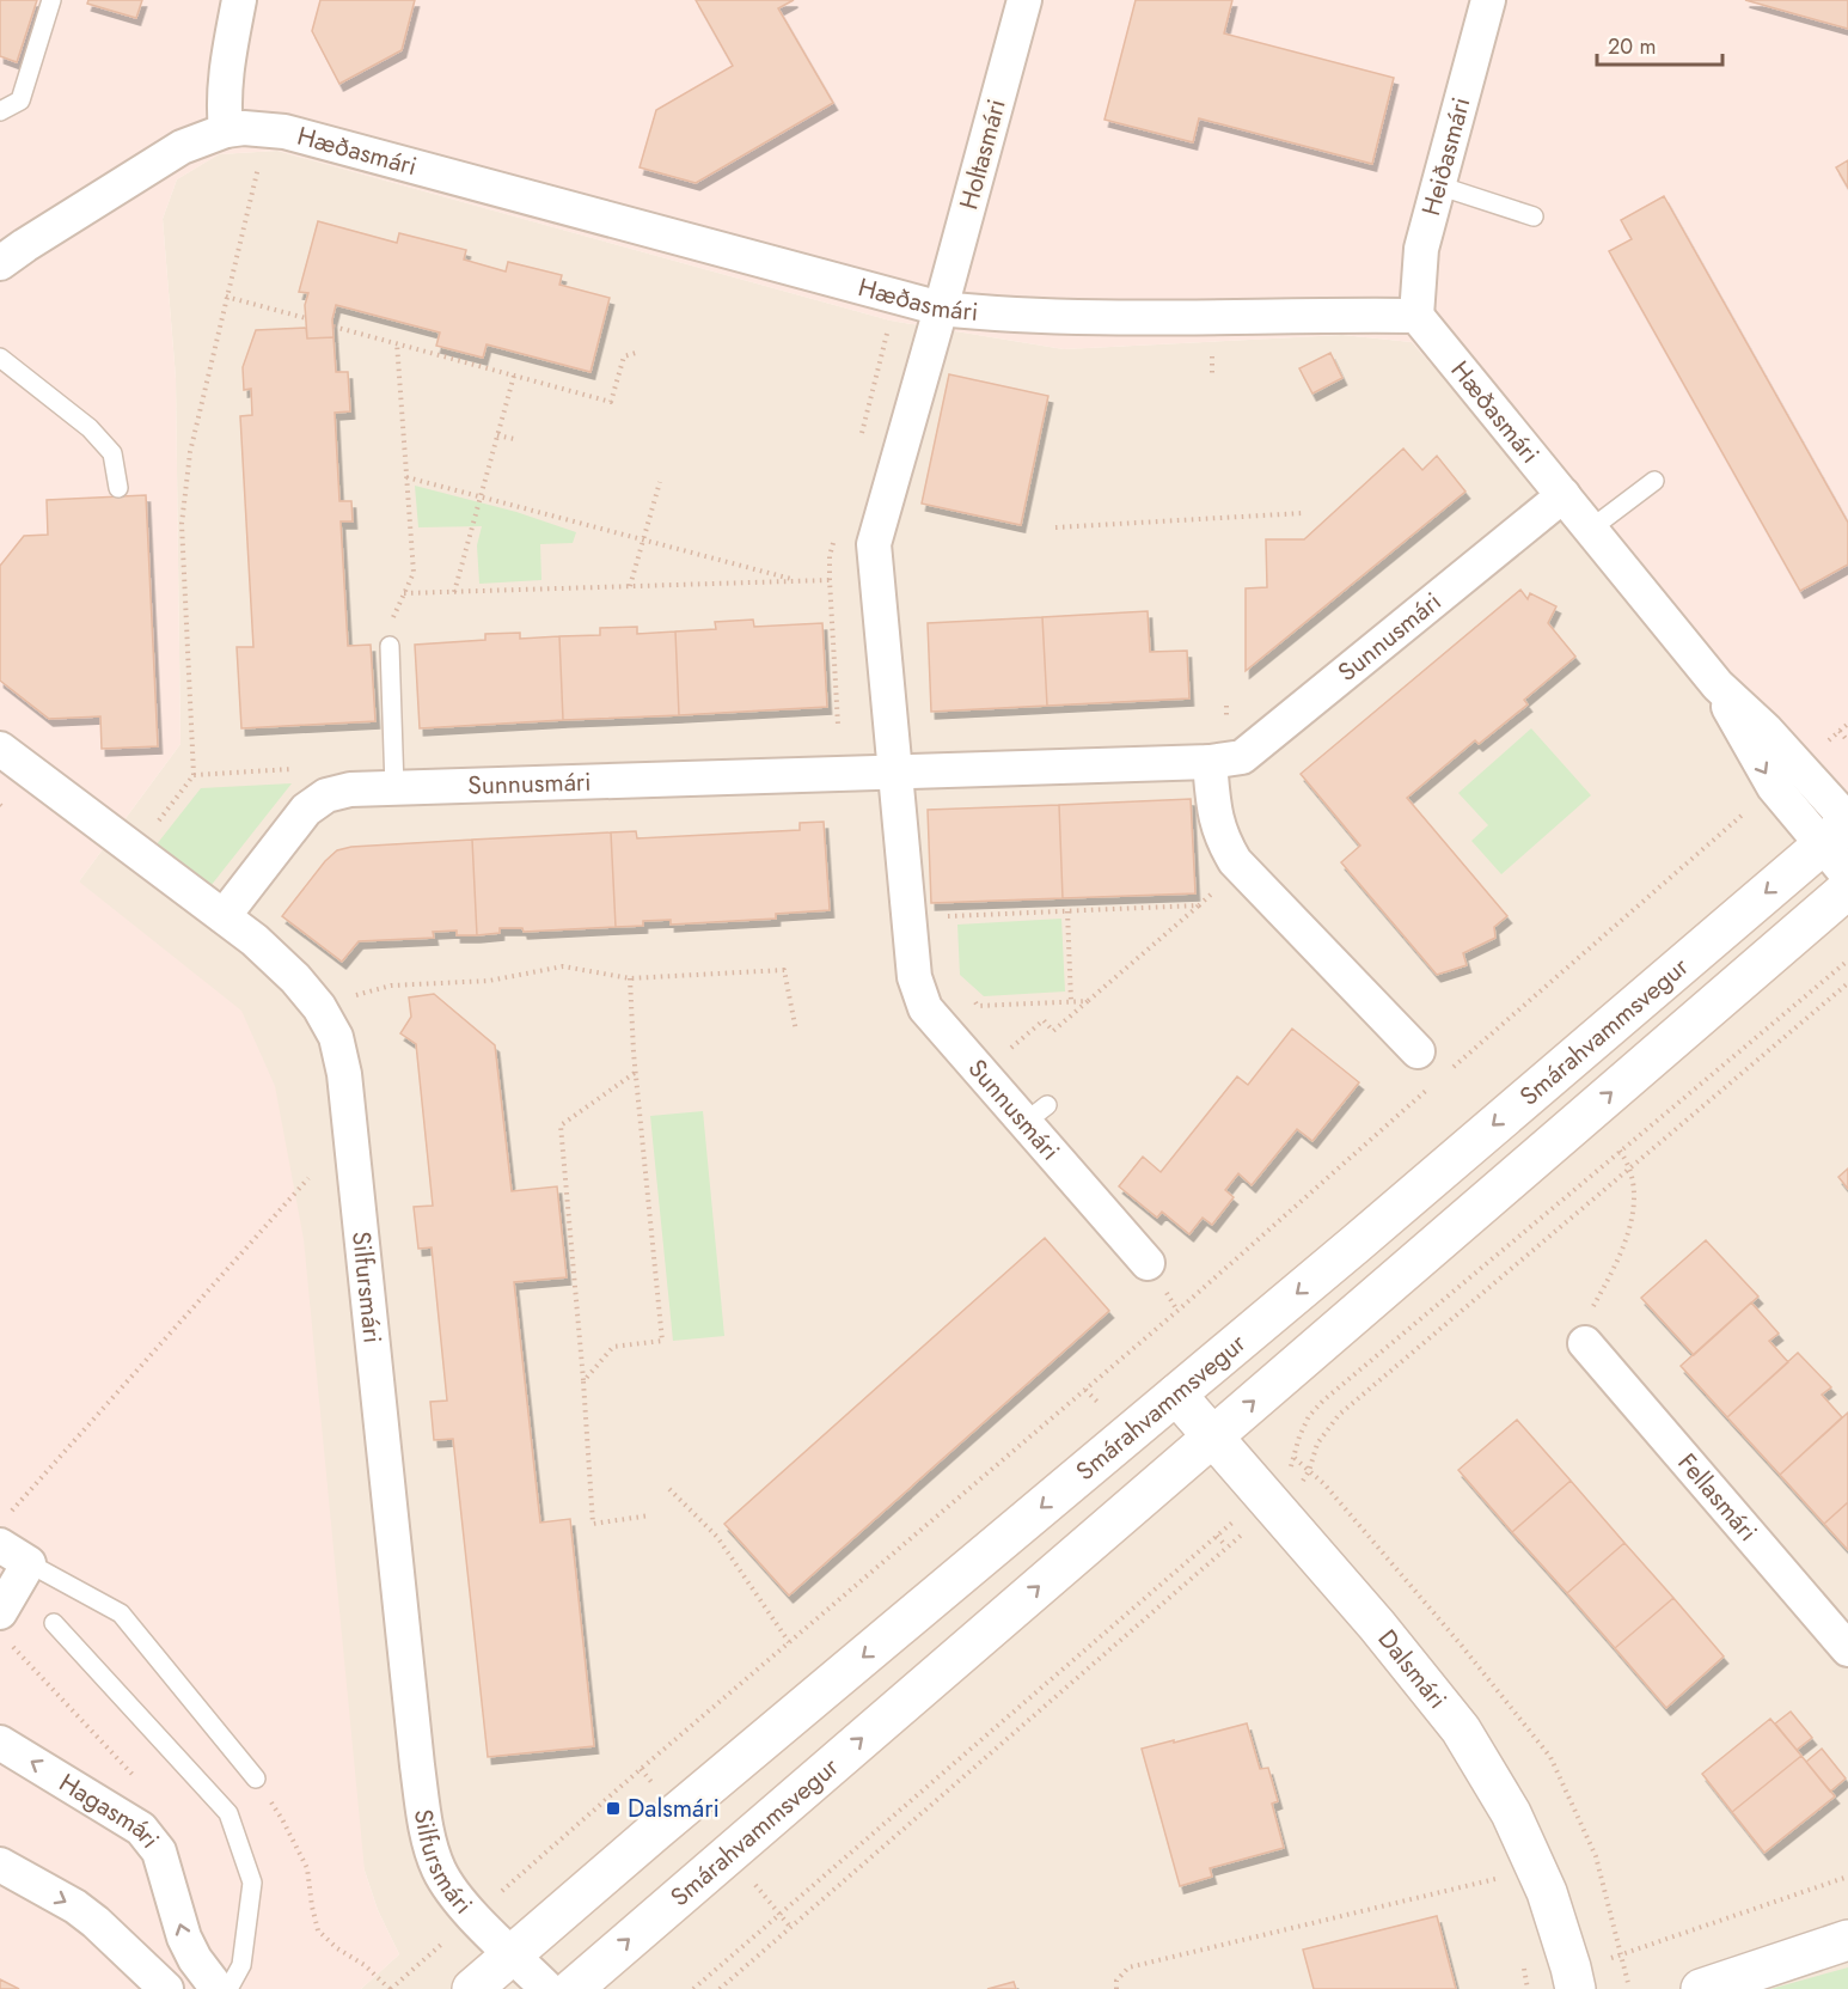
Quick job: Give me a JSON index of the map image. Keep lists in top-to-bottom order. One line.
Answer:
{"streets":{"main road":["Smárahvammsvegur","Dalsmári"],"street":["Hæðasmári","Holtasmári","Heiðasmári","Sunnusmári","Silfursmári","Fellasmári","Hagasmári"]},"crossings":[["Hæðasmári","Holtasmári"],["Hæðasmári","Heiðasmári"],["Hæðasmári","Sunnusmári"],["Hæðasmári","Smárahvammsvegur"],["Holtasmári","Sunnusmári"],["Sunnusmári","Silfursmári"],["Smárahvammsvegur","Silfursmári"],["Smárahvammsvegur","Dalsmári"]],"places":{"transit":["Dalsmári"]},"scale_bar":"20 m"}
